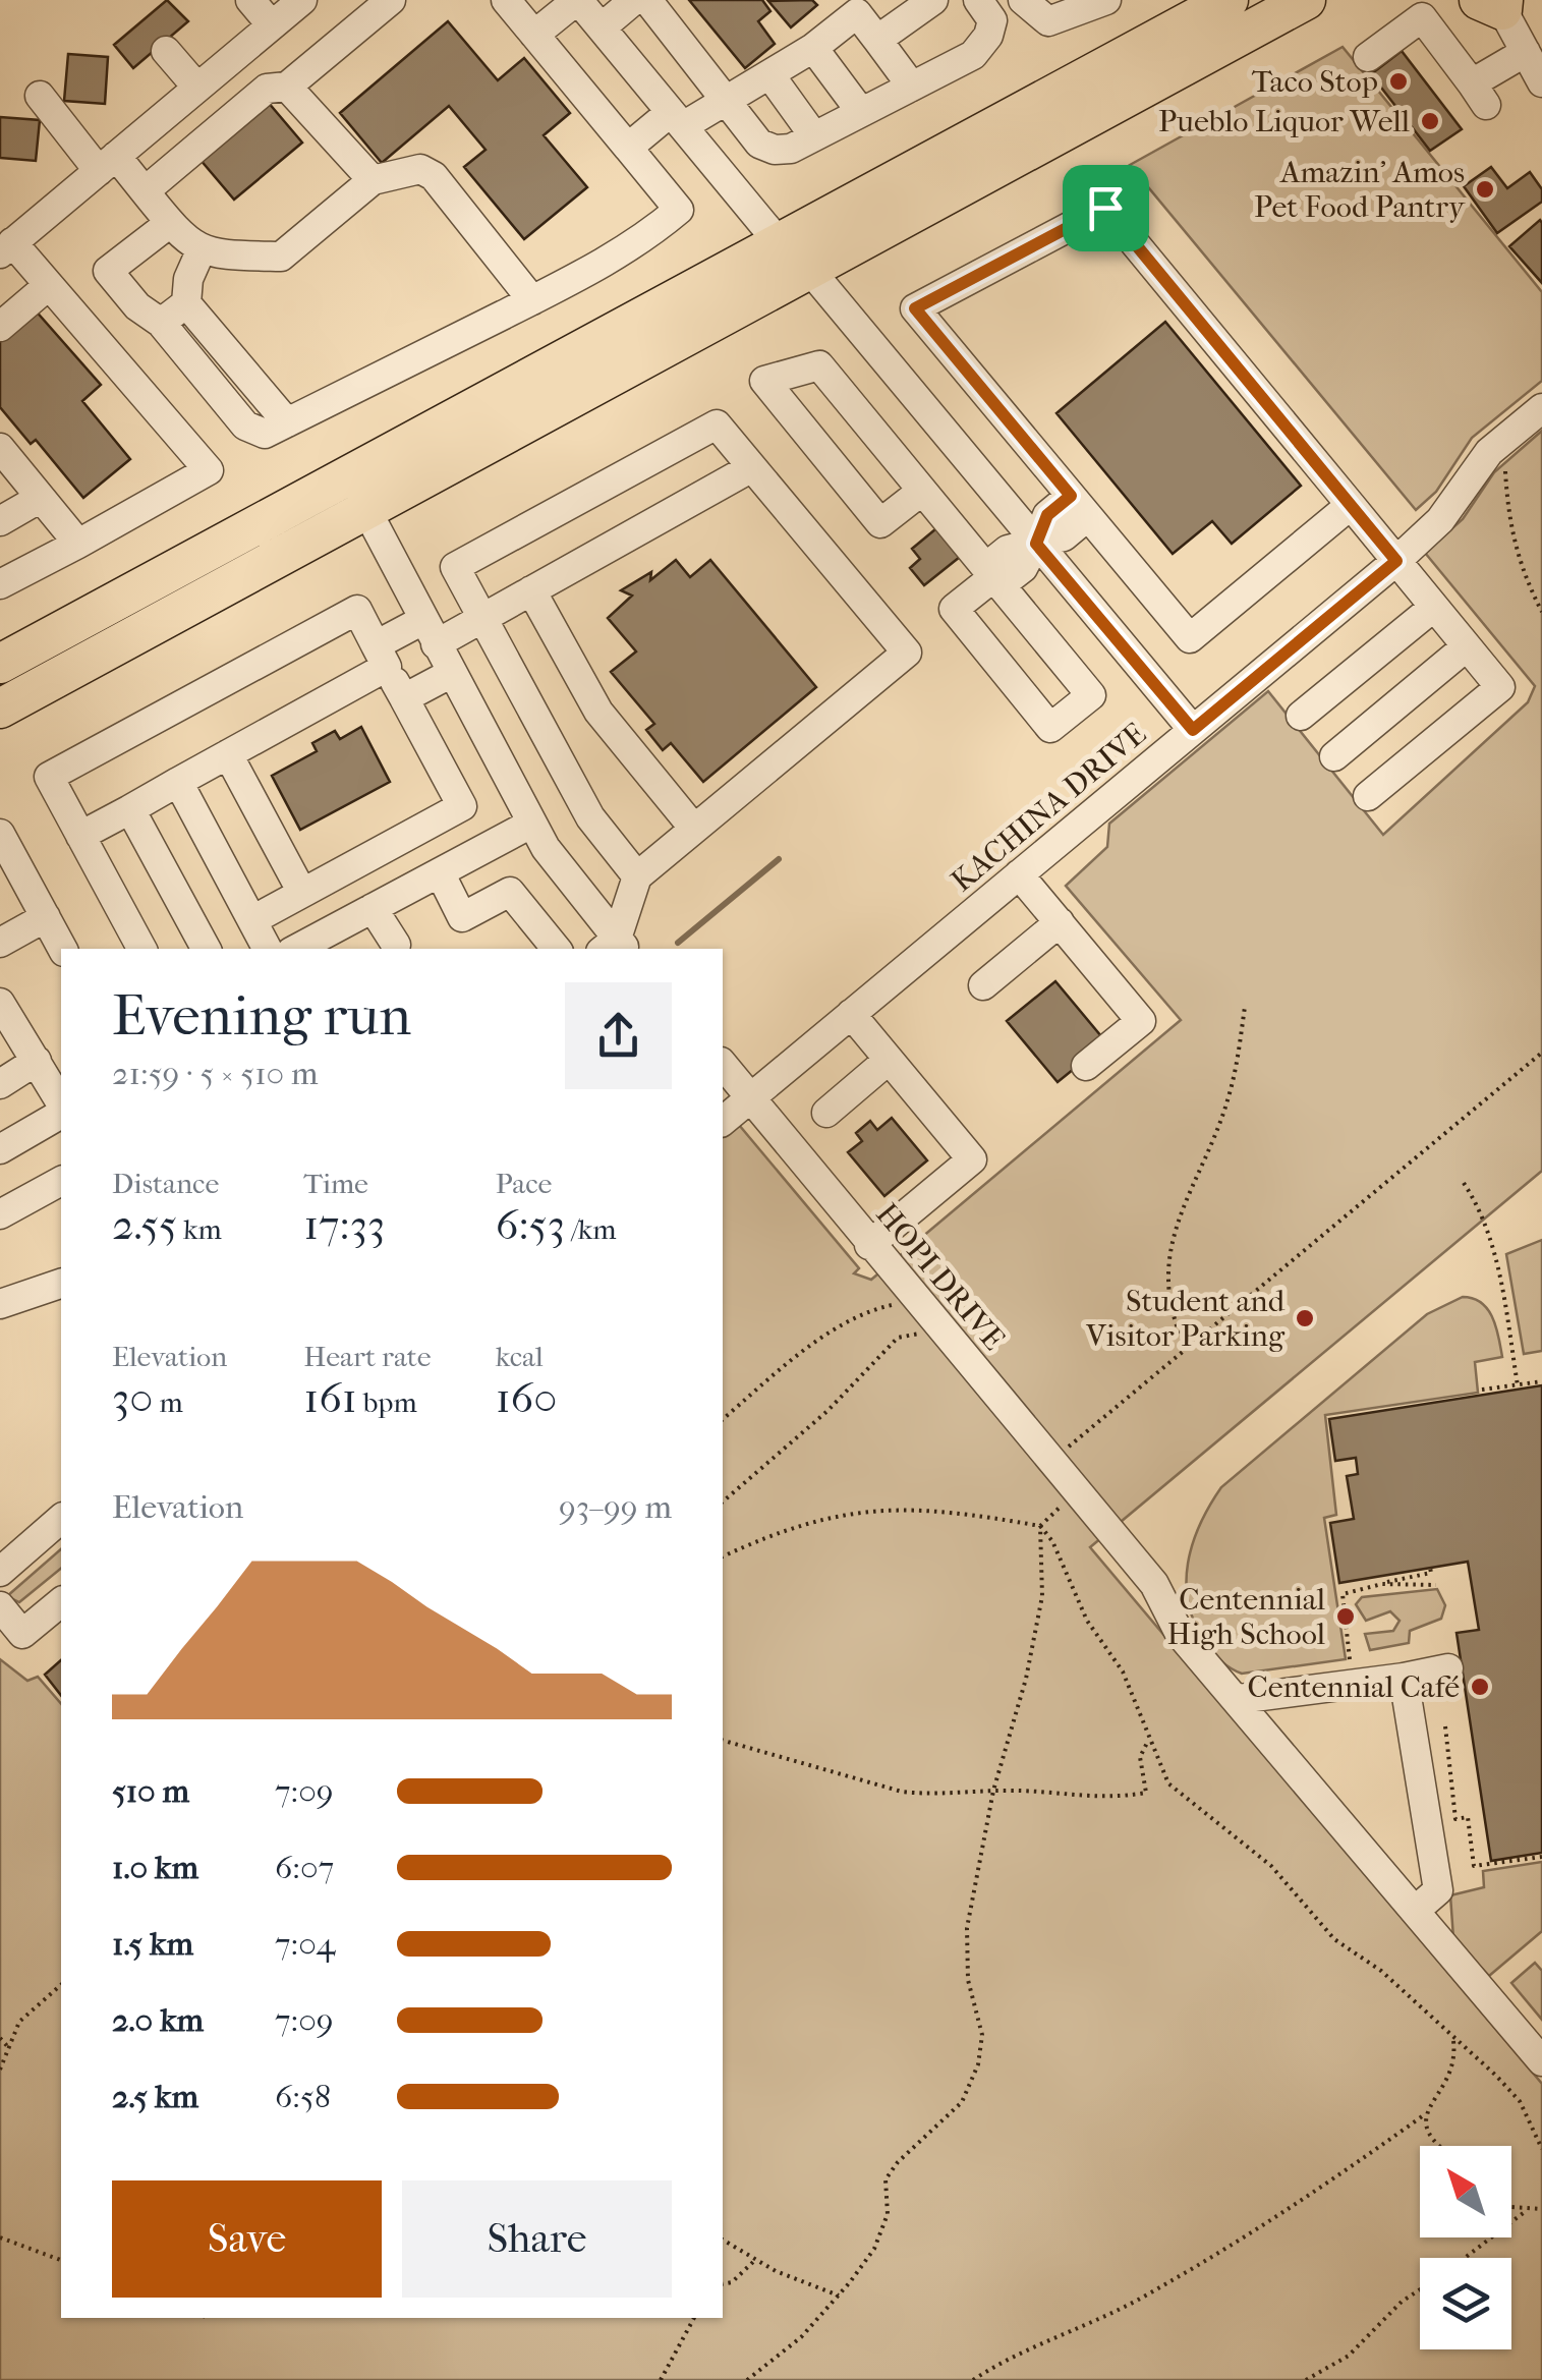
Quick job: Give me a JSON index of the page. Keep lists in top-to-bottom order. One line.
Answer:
{"streets":{"street":["KACHINA DRIVE","HOPI DRIVE"]},"crossings":[["KACHINA DRIVE","HOPI DRIVE"]],"places":["Taco Stop","Pueblo Liquor Well","Amazin' Amos Pet Food Pantry","Student and Visitor Parking","Centennial High School","Centennial Café"],"north":"top left","page":{"heading":["Evening run","21:59 · 5 × 510 m"],"stats":[["Distance","2.55 km"],["Time","17:33"],["Pace","6:53 /km"],["Elevation","30 m"],["Heart rate","161 bpm"],["kcal","160"]],"chart":["Elevation","93–99 m"],"list":[{"name":"510 m","note":"7:09"},{"name":"1.0 km","note":"6:07"},{"name":"1.5 km","note":"7:04"},{"name":"2.0 km","note":"7:09"},{"name":"2.5 km","note":"6:58"}],"buttons":["Save","Share"]}}
